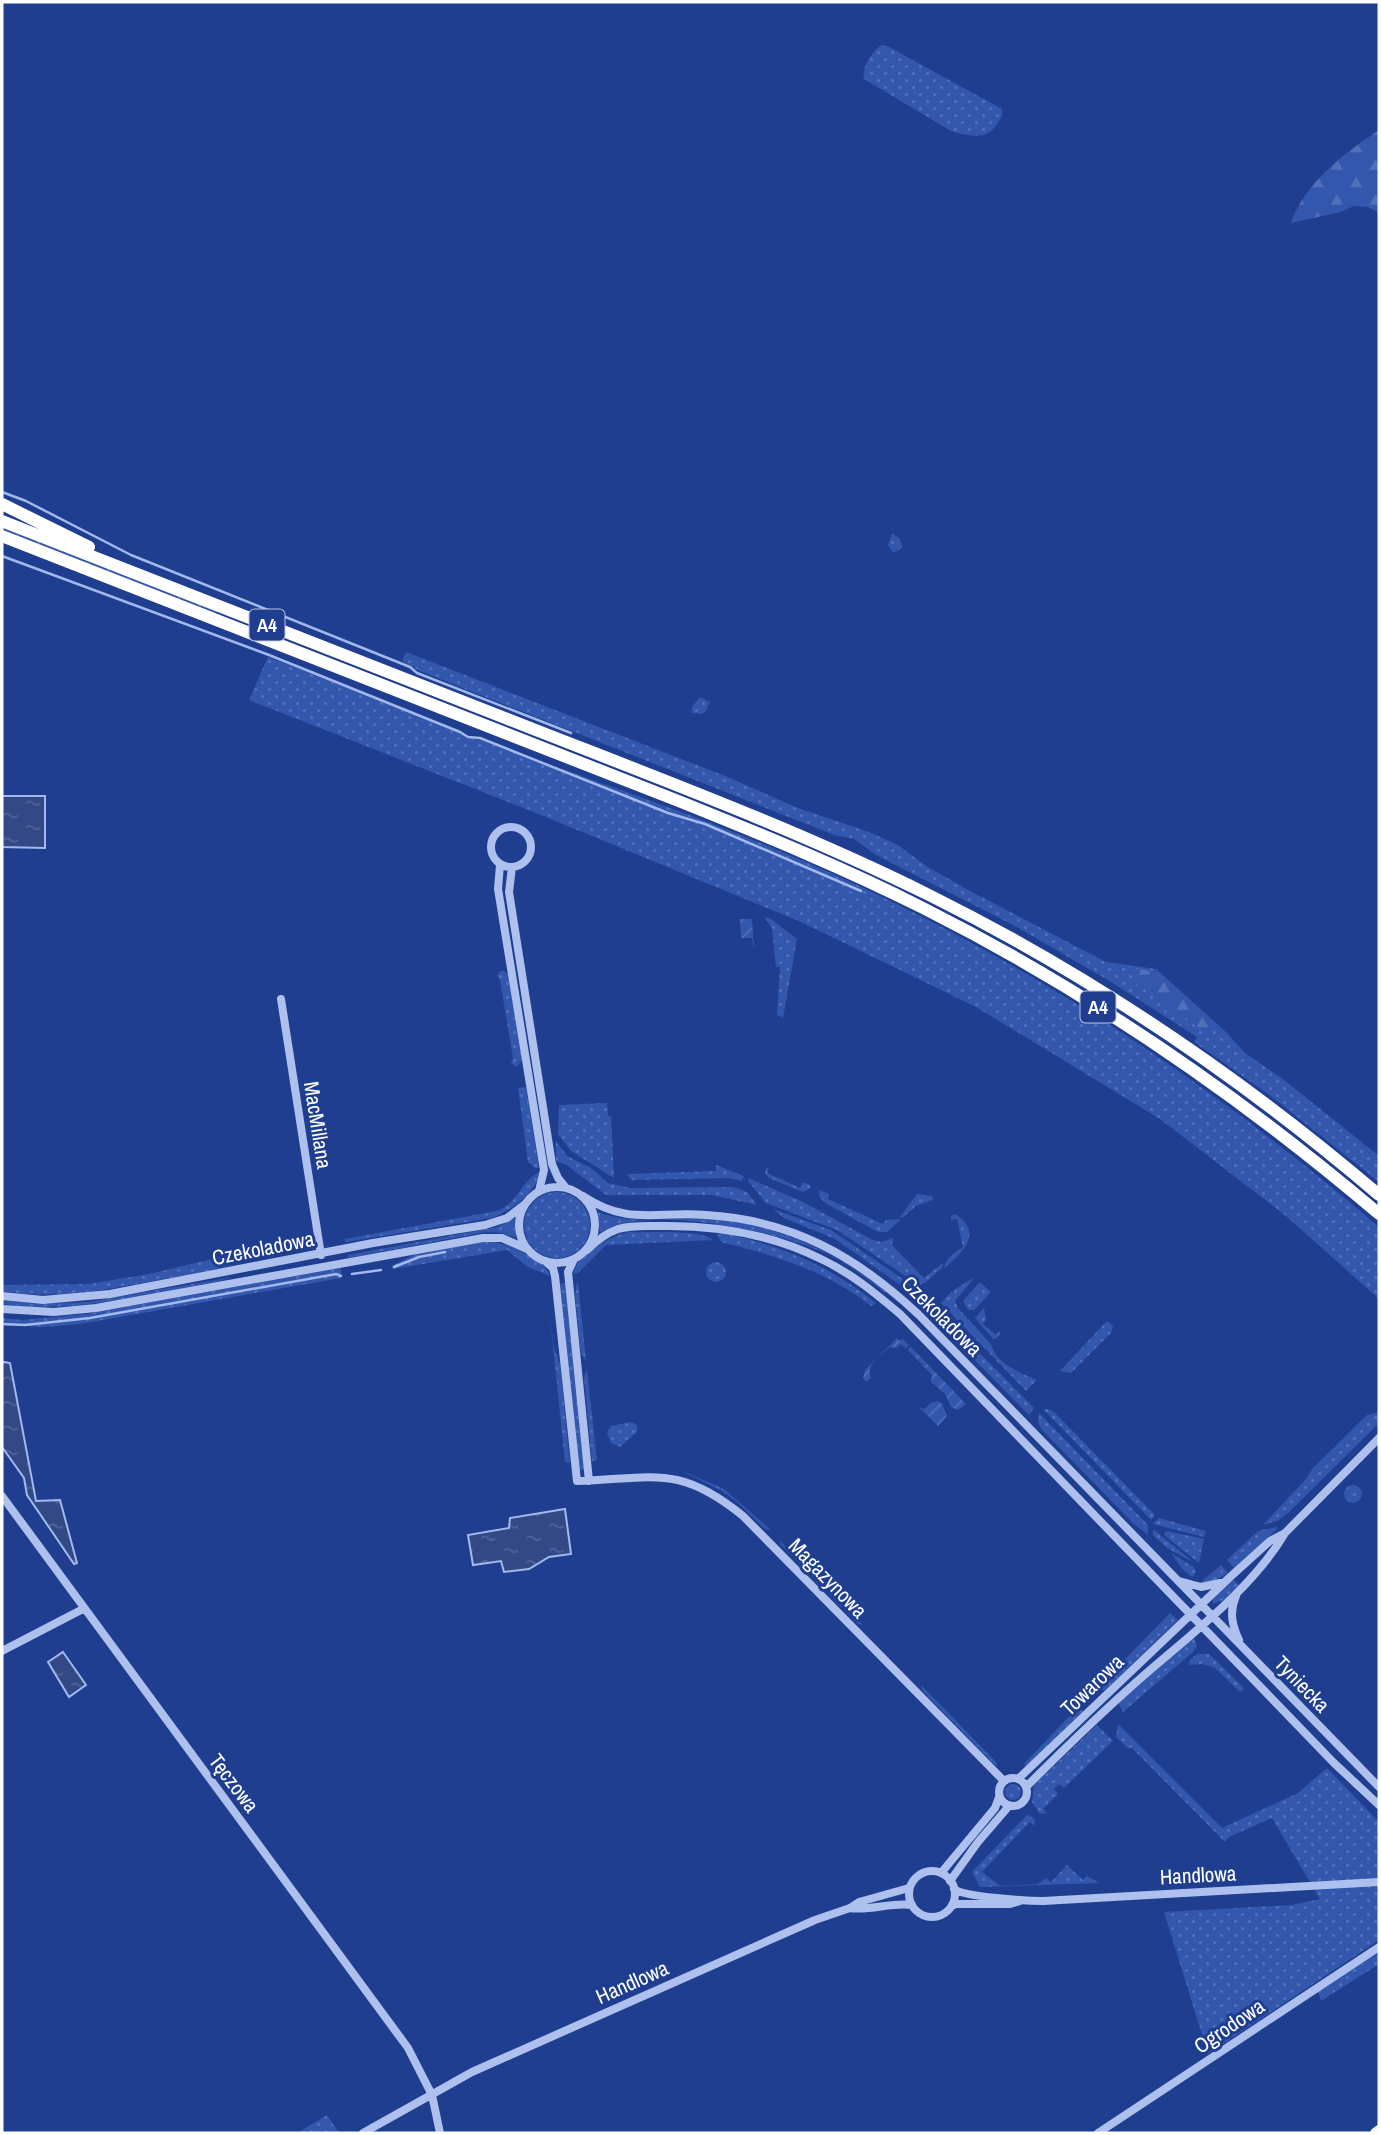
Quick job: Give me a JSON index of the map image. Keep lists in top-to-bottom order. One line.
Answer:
{"streets":{"highway":["A4"],"street":["MacMillana","Czekoladowa","Magazynowa","Tyniecka","Towarowa","Tęczowa","Handlowa","Ogrodowa"]},"crossings":[["MacMillana","Czekoladowa"],["Czekoladowa","Magazynowa"],["Czekoladowa","Tyniecka"],["Czekoladowa","Towarowa"],["Magazynowa","Towarowa"],["Tyniecka","Towarowa"],["Tęczowa","Handlowa"]]}
